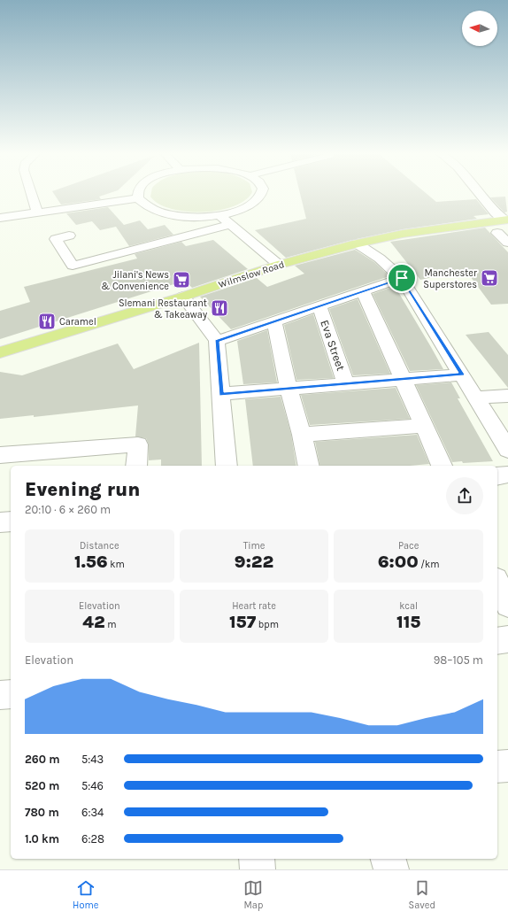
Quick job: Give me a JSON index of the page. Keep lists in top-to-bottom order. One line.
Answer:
{"streets":{"main road":["Wilmslow Road"],"street":["Eva Street"]},"places":{"supermarket":["Manchester Superstores","Jilani's News & Convenience"],"restaurant":["Slemani Restaurant & Takeaway","Caramel"]},"north":"left","page":{"heading":["Evening run","20:10 · 6 × 260 m"],"stats":[["Distance","1.56 km"],["Time","9:22"],["Pace","6:00 /km"],["Elevation","42 m"],["Heart rate","157 bpm"],["kcal","115"]],"chart":["Elevation","98–105 m"],"list":[{"name":"260 m","note":"5:43"},{"name":"520 m","note":"5:46"},{"name":"780 m","note":"6:34"},{"name":"1.0 km","note":"6:28"}],"tabs":["Home","Map","Saved"]}}
